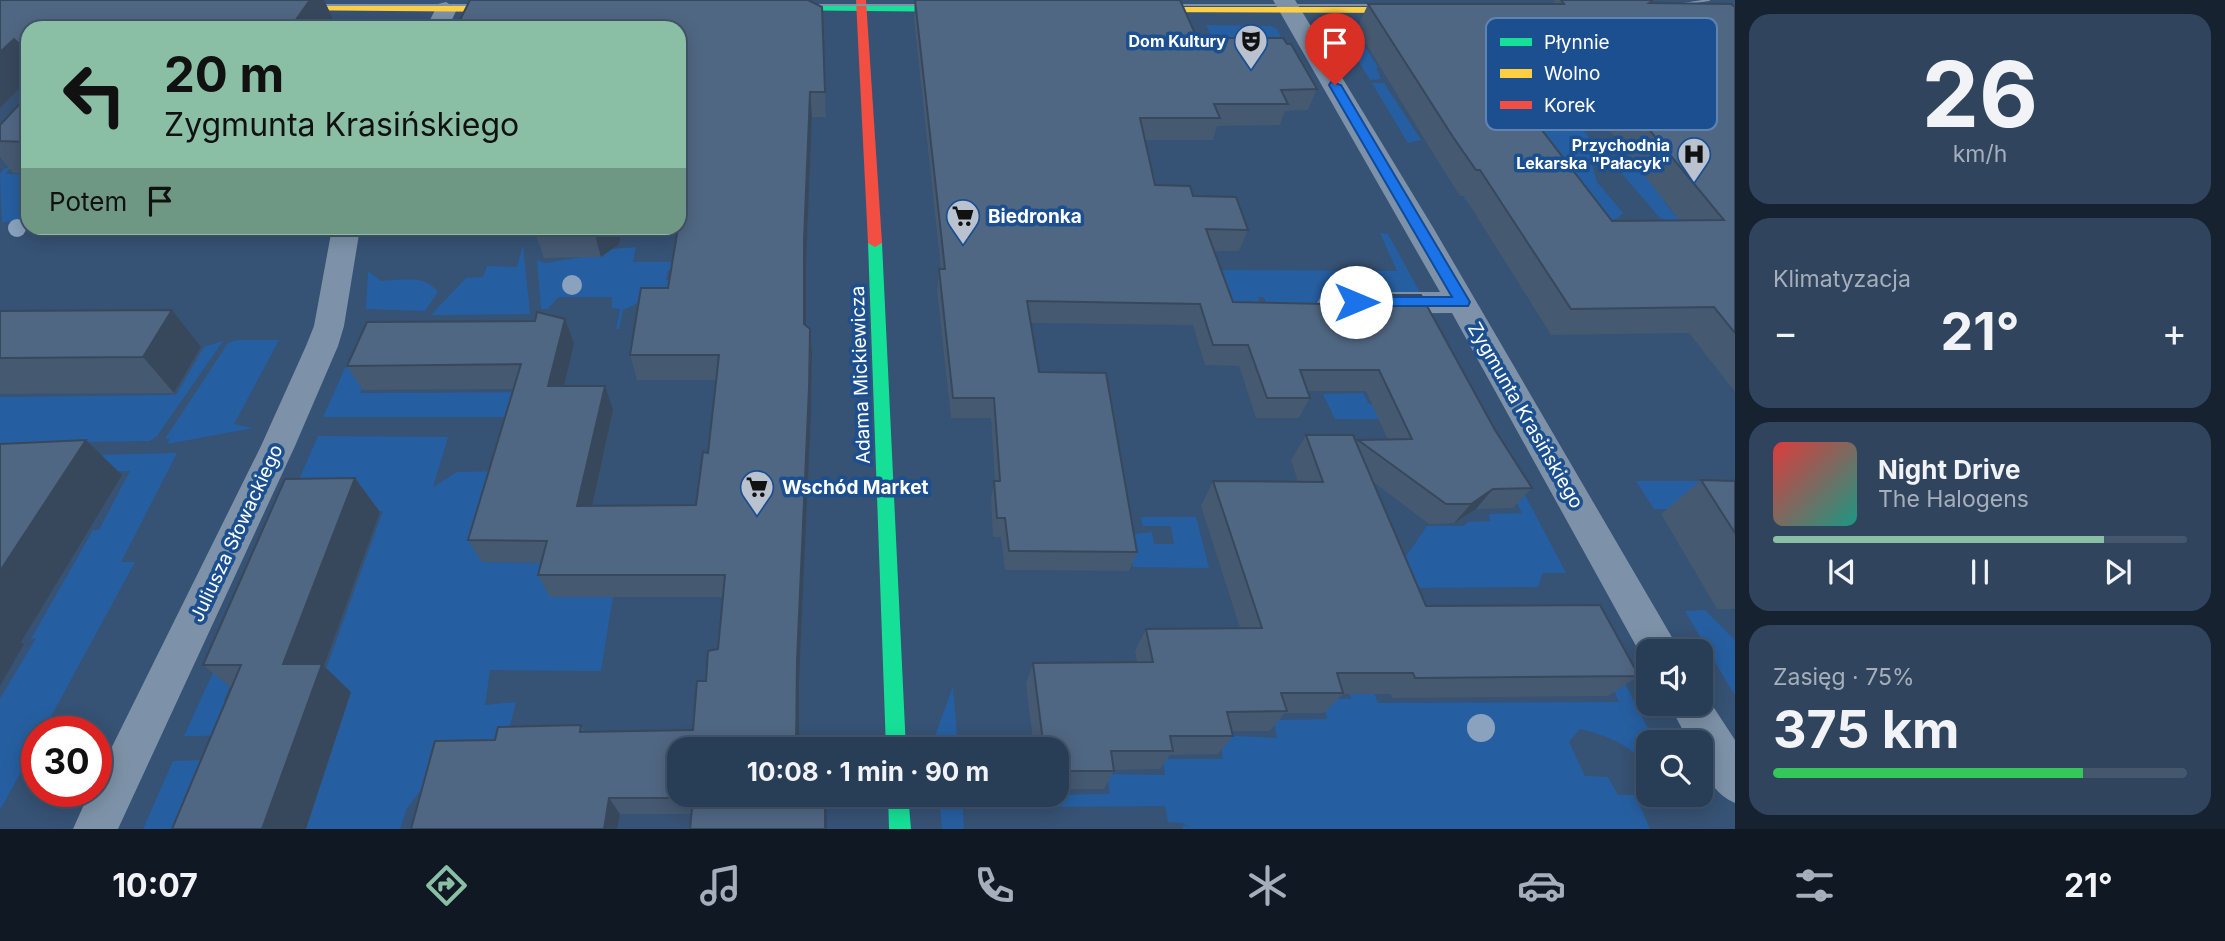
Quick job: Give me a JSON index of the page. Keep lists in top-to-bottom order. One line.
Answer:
{"streets":{"street":["Adama Mickiewicza","Zygmunta Krasińskiego","Juliusza Słowackiego"]},"places":{"theatre":["Dom Kultury"],"hospital":["Przychodnia Lekarska \"Pałacyk\""],"supermarket":["Biedronka","Wschód Market"]},"legend":["Płynnie","Wolno","Korek"],"page":{"tile":[["26","km/h"],"Klimatyzacja",["Zasięg · 75%","375 km"]],"turn":["20 m","Zygmunta Krasińskiego"],"then":"Potem","heat":["−","21°","+"],"song":["Night Drive","The Halogens"],"limit":"30","trip":"10:08 · 1 min · 90 m","tabs":["10:07","21°"]}}
